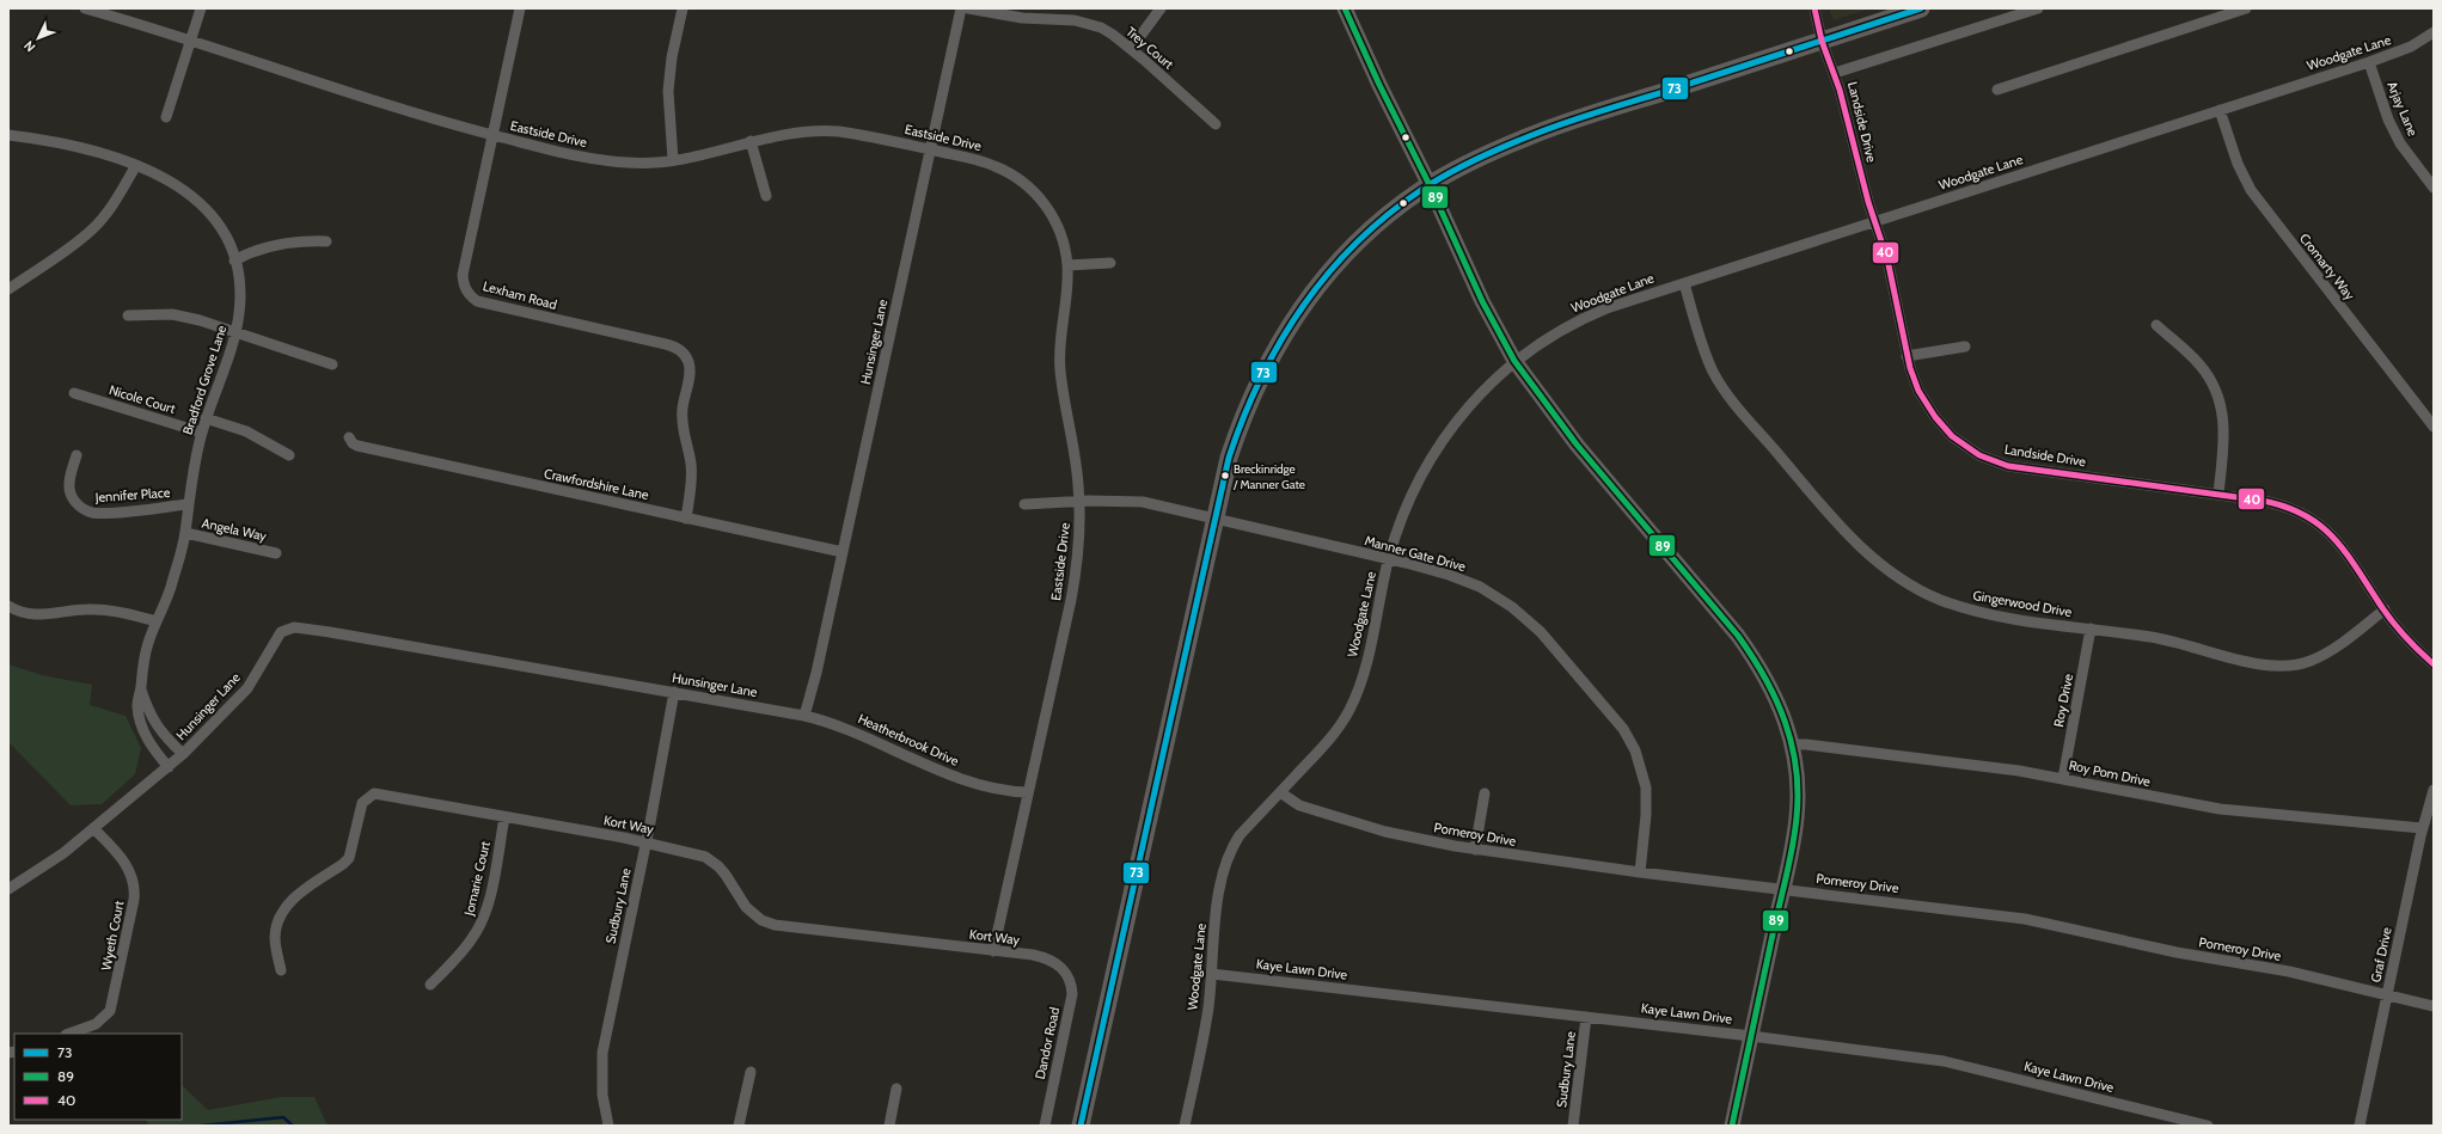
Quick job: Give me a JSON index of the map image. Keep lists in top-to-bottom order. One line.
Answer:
{"streets":{"street":["Trey Court","Woodgate Lane","Arjay Lane","Landside Drive","Eastside Drive","Cromarty Way","Lexham Road","Hunsinger Lane","Bradford Grove Lane","Nicole Court","Crawfordshire Lane","Jennifer Place","Angela Way","Manner Gate Drive","Gingerwood Drive","Roy Drive","Heatherbrook Drive","Roy Pom Drive","Kort Way","Pomeroy Drive","Jomarie Court","Sudbury Lane","Wyeth Court","Graf Drive","Kaye Lawn Drive","Dandor Road"]},"crossings":[["Woodgate Lane","Arjay Lane"],["Woodgate Lane","Landside Drive"],["Woodgate Lane","Cromarty Way"],["Woodgate Lane","Manner Gate Drive"],["Woodgate Lane","Gingerwood Drive"],["Woodgate Lane","Pomeroy Drive"],["Woodgate Lane","Kaye Lawn Drive"],["Landside Drive","Gingerwood Drive"],["Eastside Drive","Lexham Road"],["Eastside Drive","Hunsinger Lane"],["Eastside Drive","Manner Gate Drive"],["Eastside Drive","Heatherbrook Drive"],["Eastside Drive","Kort Way"],["Lexham Road","Crawfordshire Lane"],["Hunsinger Lane","Bradford Grove Lane"],["Hunsinger Lane","Crawfordshire Lane"],["Hunsinger Lane","Heatherbrook Drive"],["Hunsinger Lane","Sudbury Lane"],["Hunsinger Lane","Wyeth Court"],["Bradford Grove Lane","Nicole Court"],["Bradford Grove Lane","Jennifer Place"],["Bradford Grove Lane","Angela Way"],["Manner Gate Drive","Pomeroy Drive"],["Gingerwood Drive","Roy Drive"],["Roy Drive","Roy Pom Drive"],["Roy Pom Drive","Graf Drive"],["Kort Way","Jomarie Court"],["Kort Way","Sudbury Lane"],["Kort Way","Dandor Road"],["Pomeroy Drive","Graf Drive"],["Sudbury Lane","Kaye Lawn Drive"]],"places":["Breckinridge / Manner Gate"],"lines":["transit line 73","transit line 89","transit line 40"],"legend":["73","89","40"],"north":"bottom left"}
